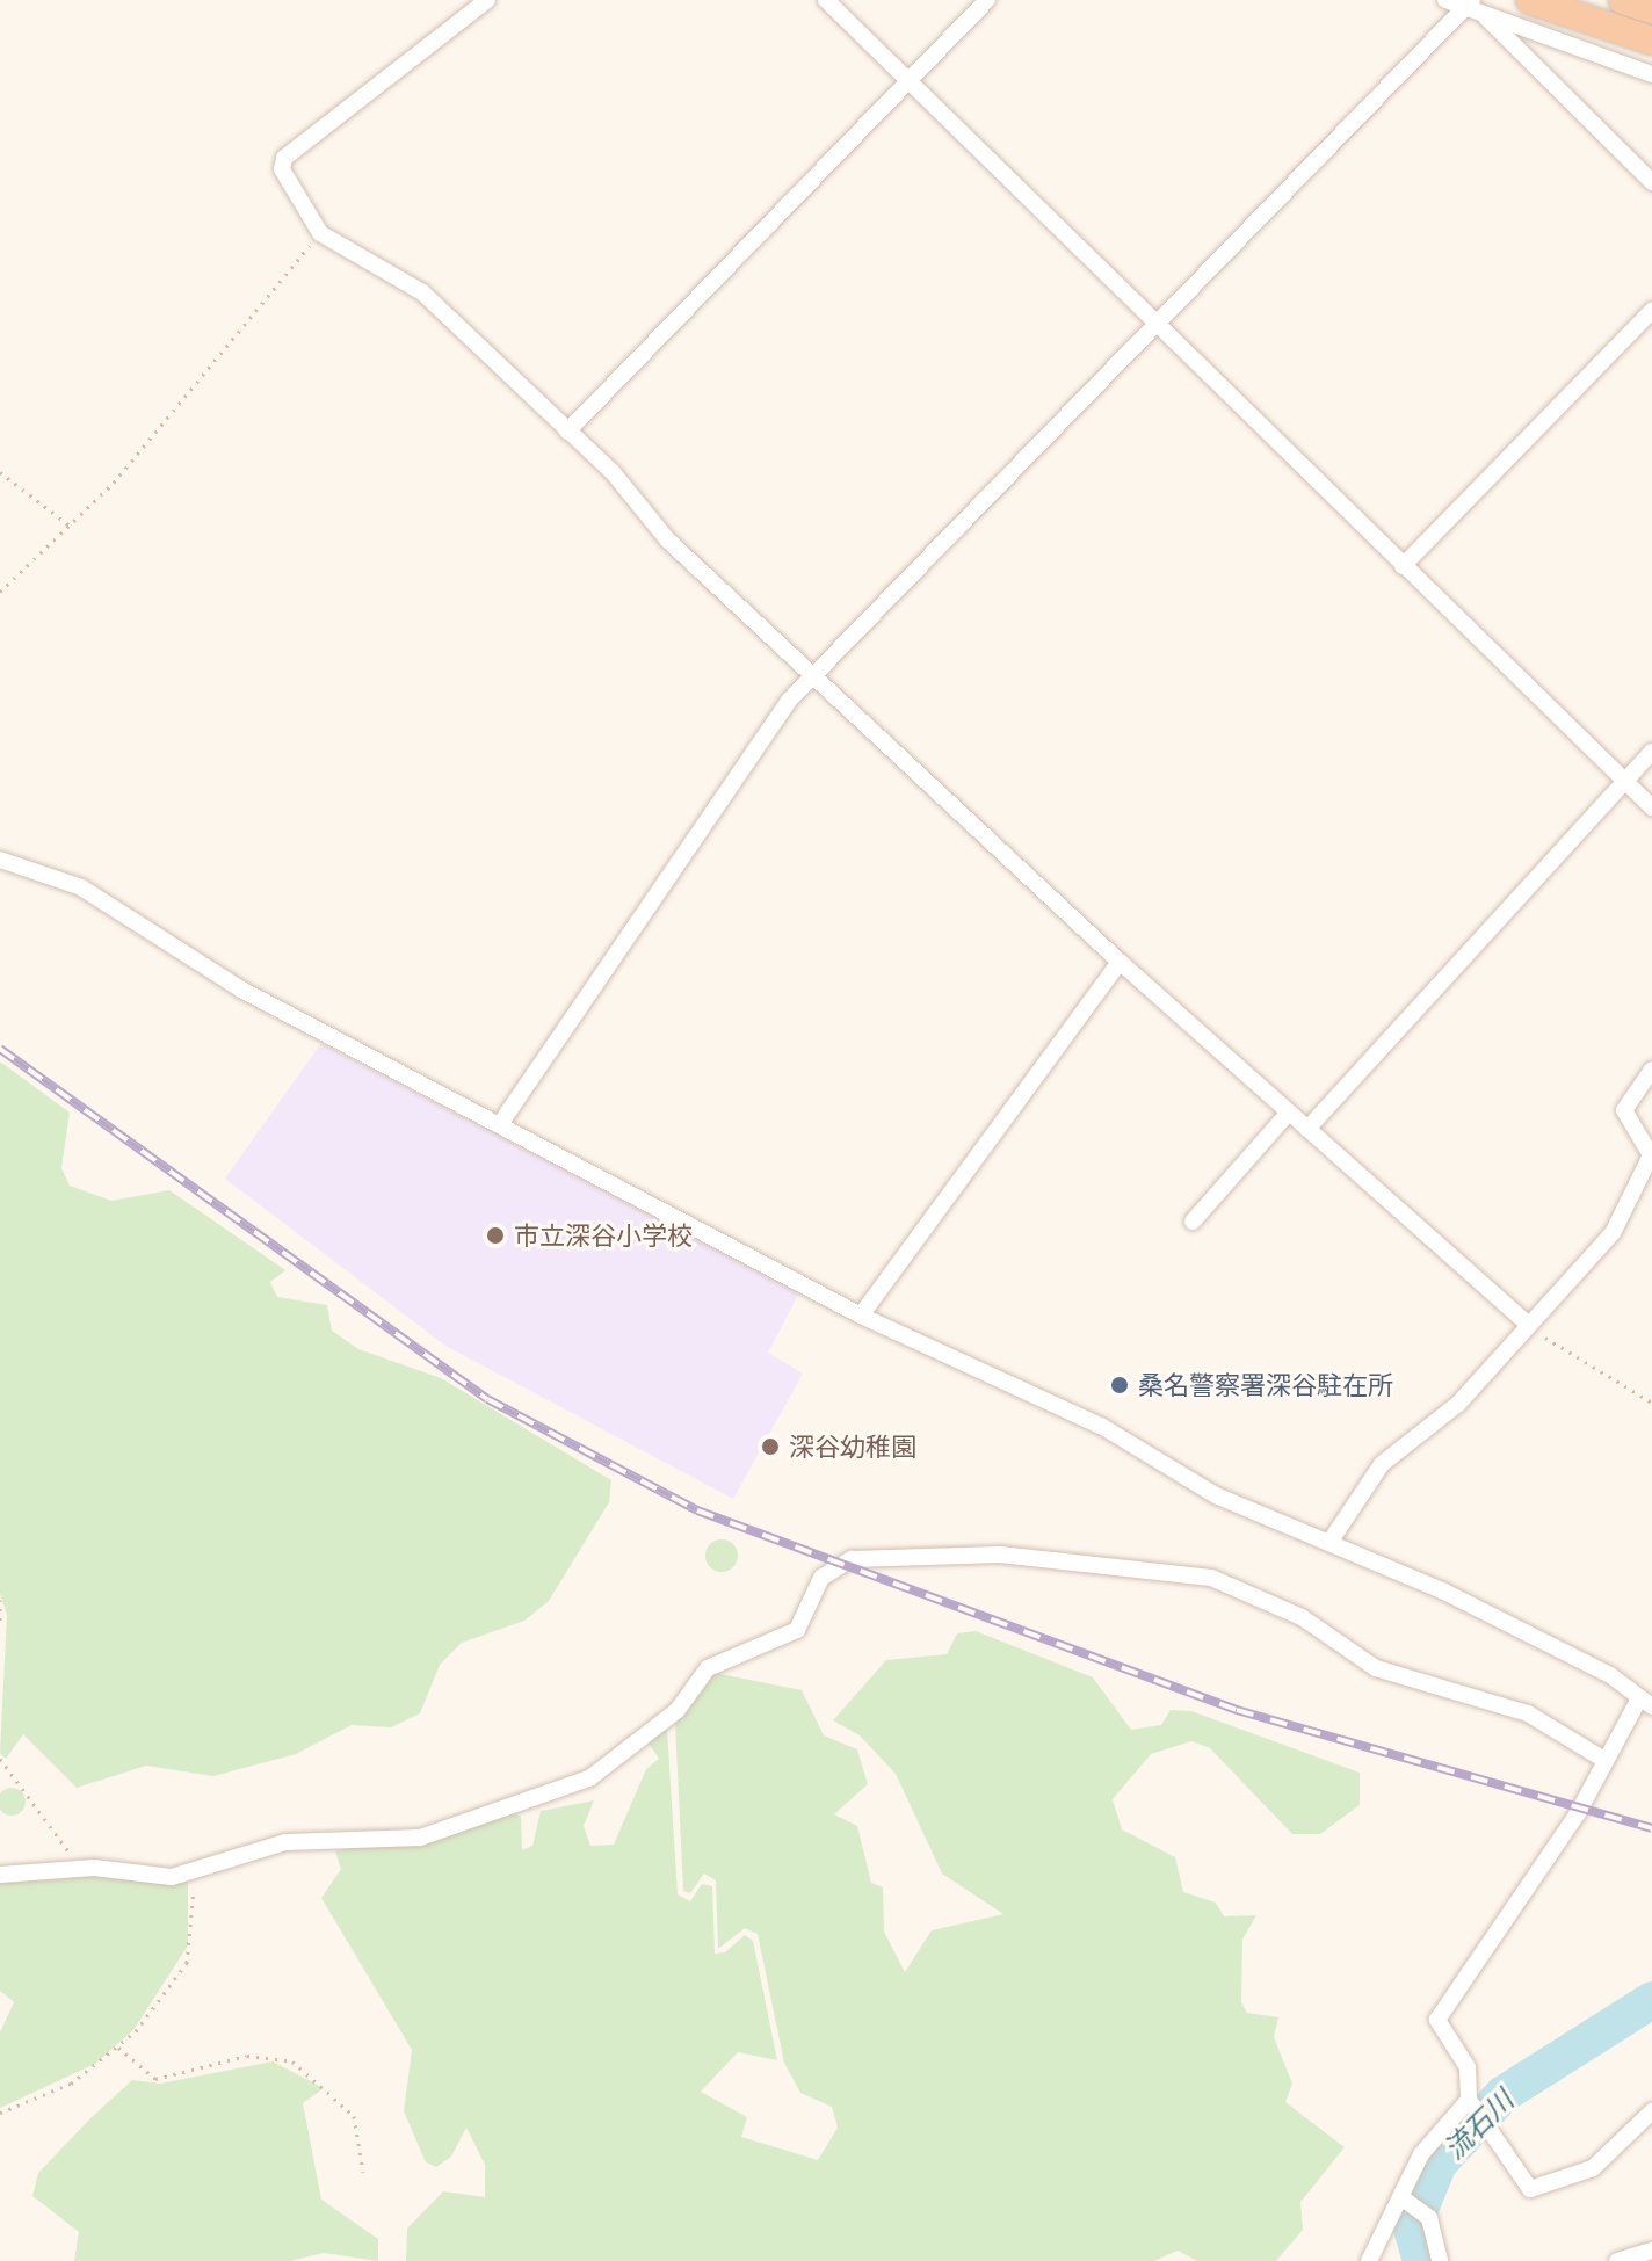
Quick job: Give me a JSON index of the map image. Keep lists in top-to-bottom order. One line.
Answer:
{"water":["流石川"],"places":["市立深谷小学校","桑名警察署深谷駐在所","深谷幼稚園"]}
